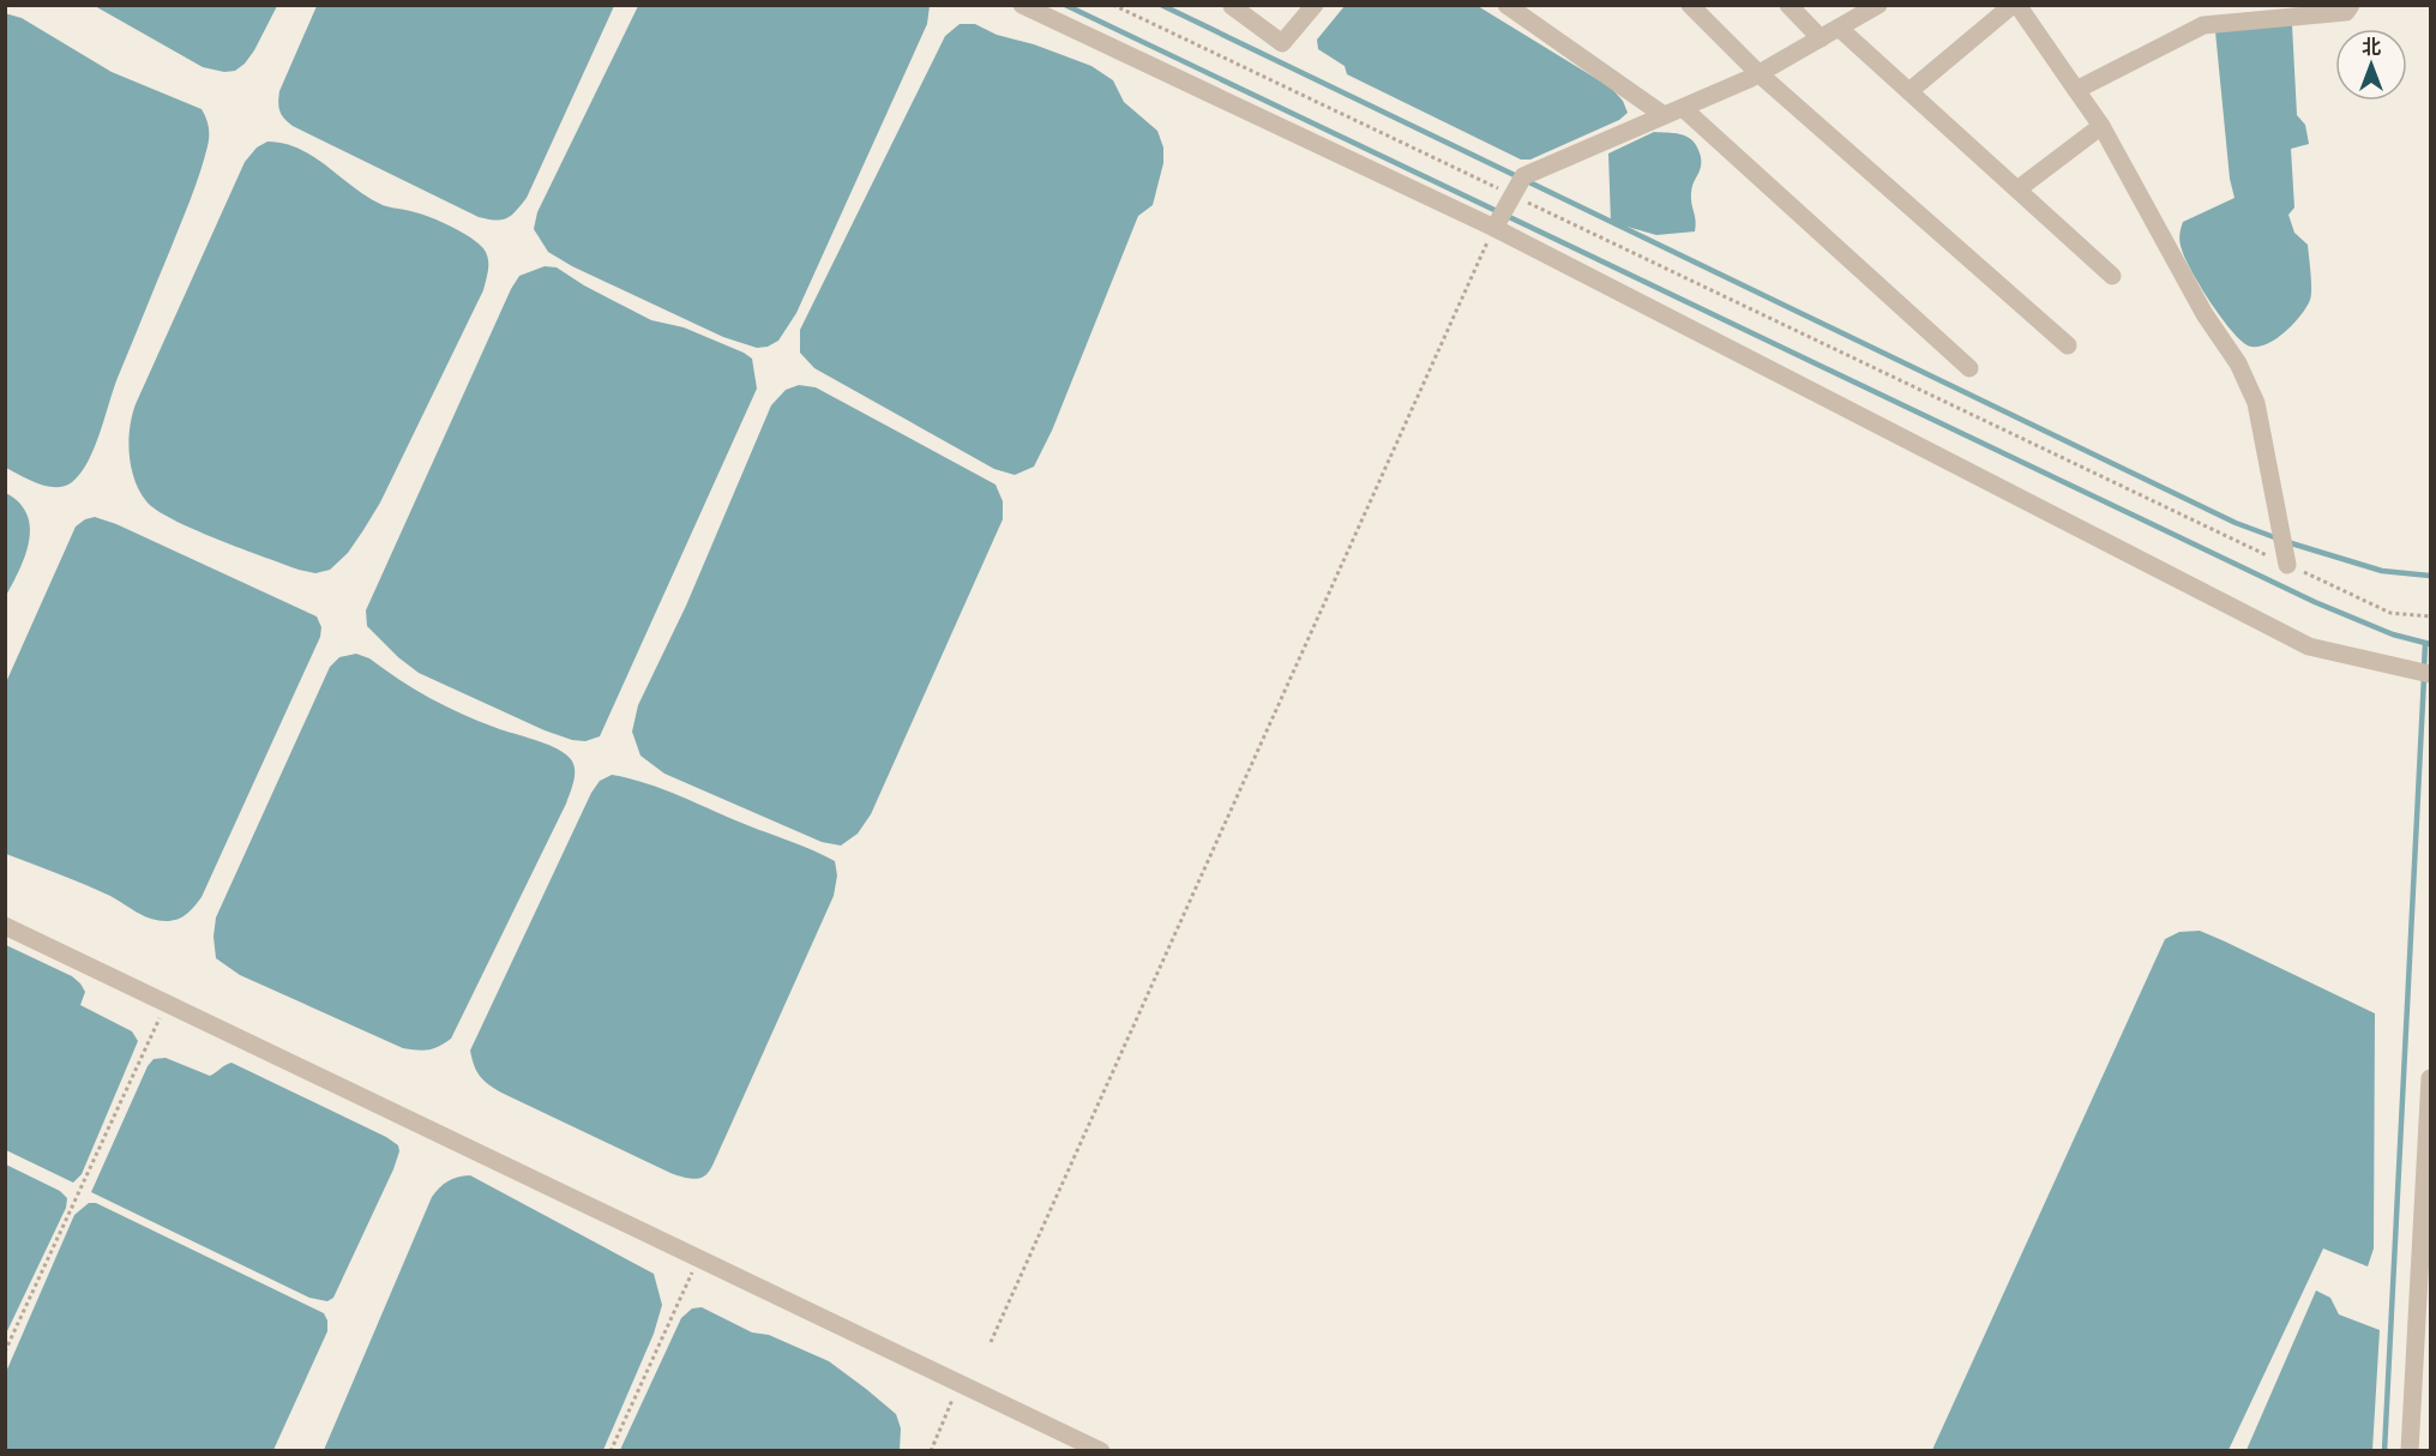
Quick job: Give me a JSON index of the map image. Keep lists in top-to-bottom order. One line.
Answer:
{"north":"top"}
